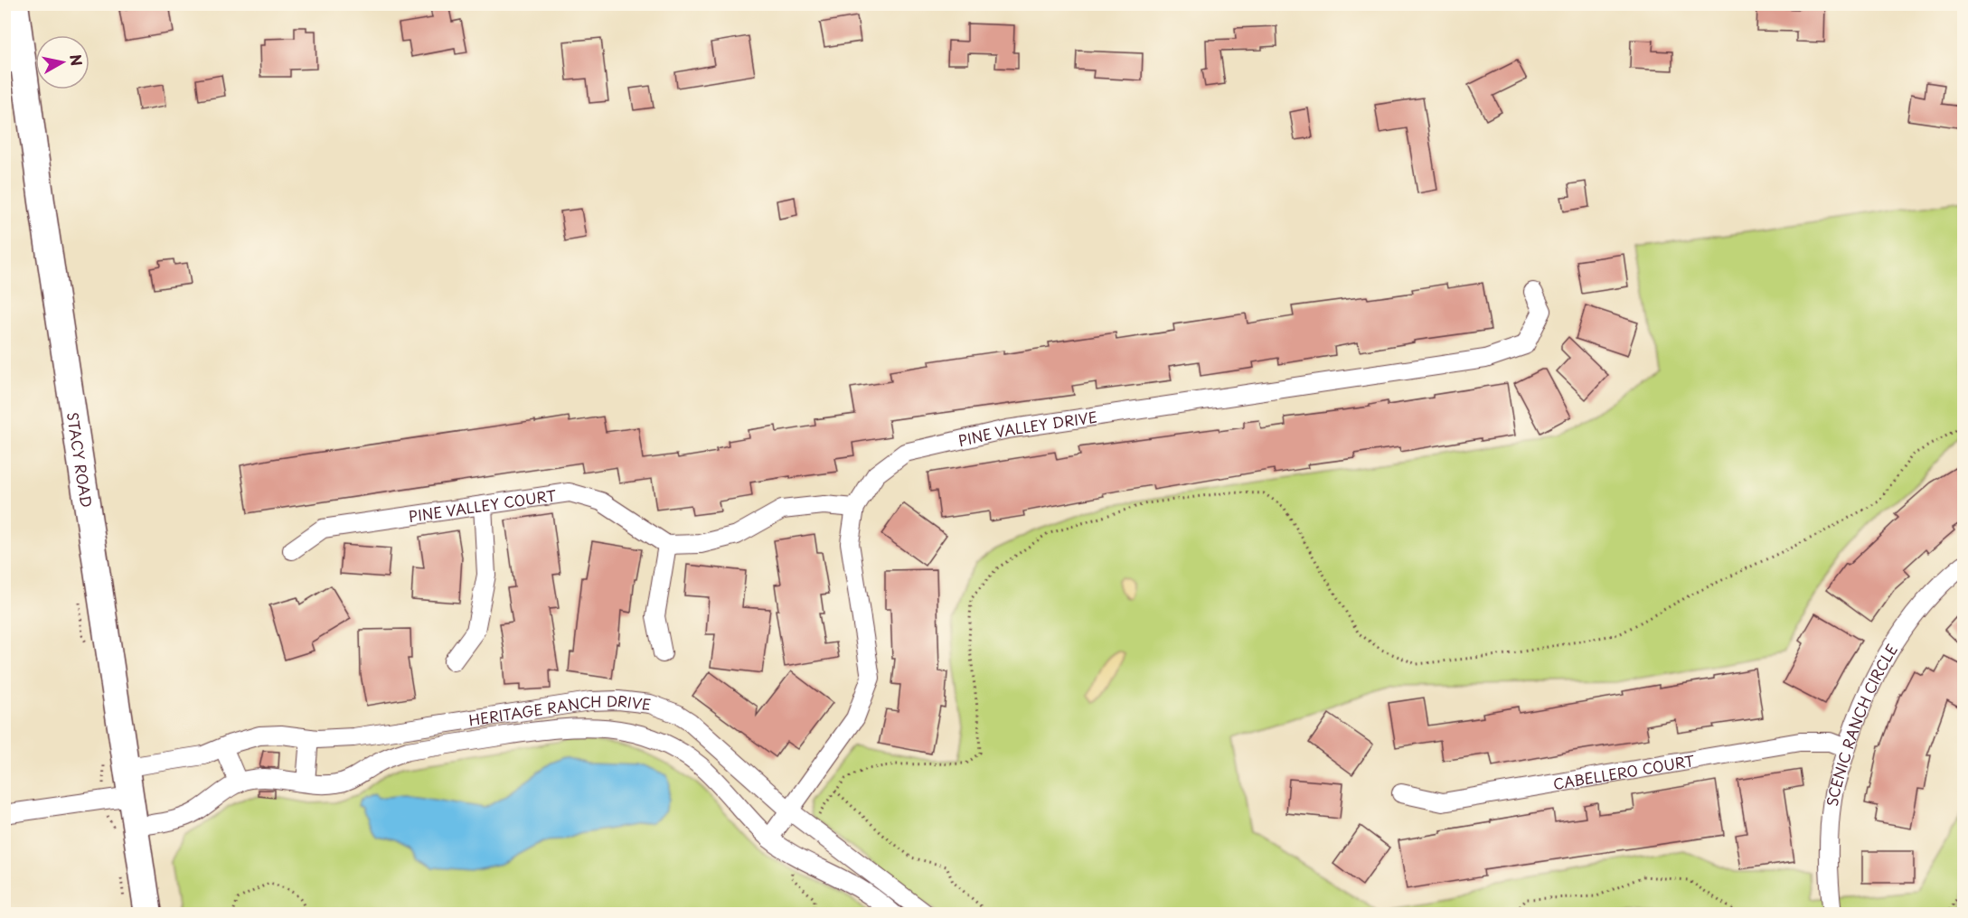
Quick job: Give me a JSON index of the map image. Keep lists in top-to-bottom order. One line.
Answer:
{"streets":{"main road":["STACY ROAD"],"street":["PINE VALLEY DRIVE","PINE VALLEY COURT","HERITAGE RANCH DRIVE","SCENIC RANCH CIRCLE","CABELLERO COURT"]},"crossings":[["PINE VALLEY DRIVE","HERITAGE RANCH DRIVE"],["STACY ROAD","HERITAGE RANCH DRIVE"],["SCENIC RANCH CIRCLE","CABELLERO COURT"]],"north":"right"}
